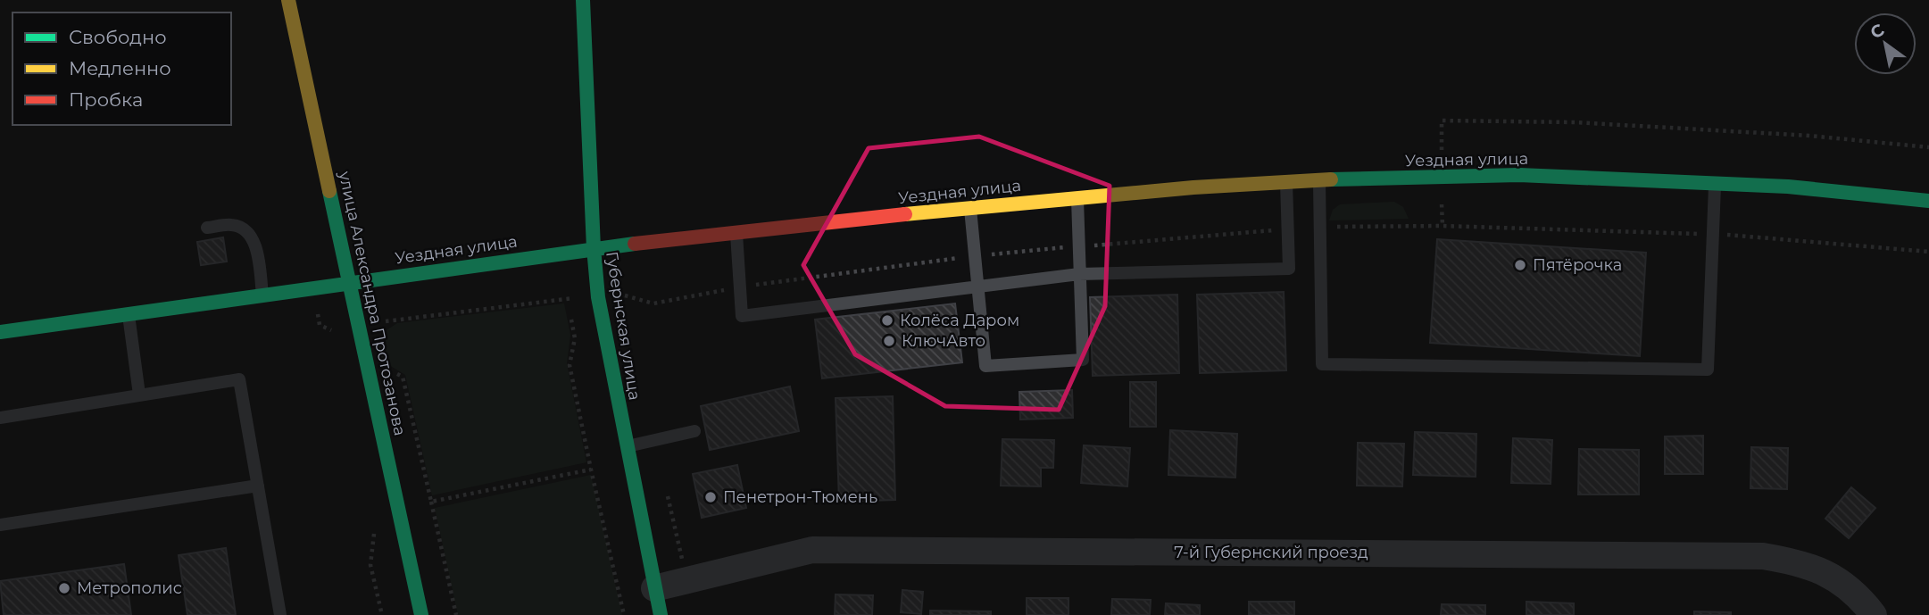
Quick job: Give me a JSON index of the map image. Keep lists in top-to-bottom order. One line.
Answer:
{"streets":{"street":["Уездная улица","улица Александра Протозанова","Губернская улица","7-й Губернский проезд"]},"crossings":[["Уездная улица","улица Александра Протозанова"],["Уездная улица","Губернская улица"],["Губернская улица","7-й Губернский проезд"]],"places":["Пятёрочка","Колёса Даром","КлючАвто","Пенетрон-Тюмень","Метрополис"],"legend":["Свободно","Медленно","Пробка"],"north":"top left"}
